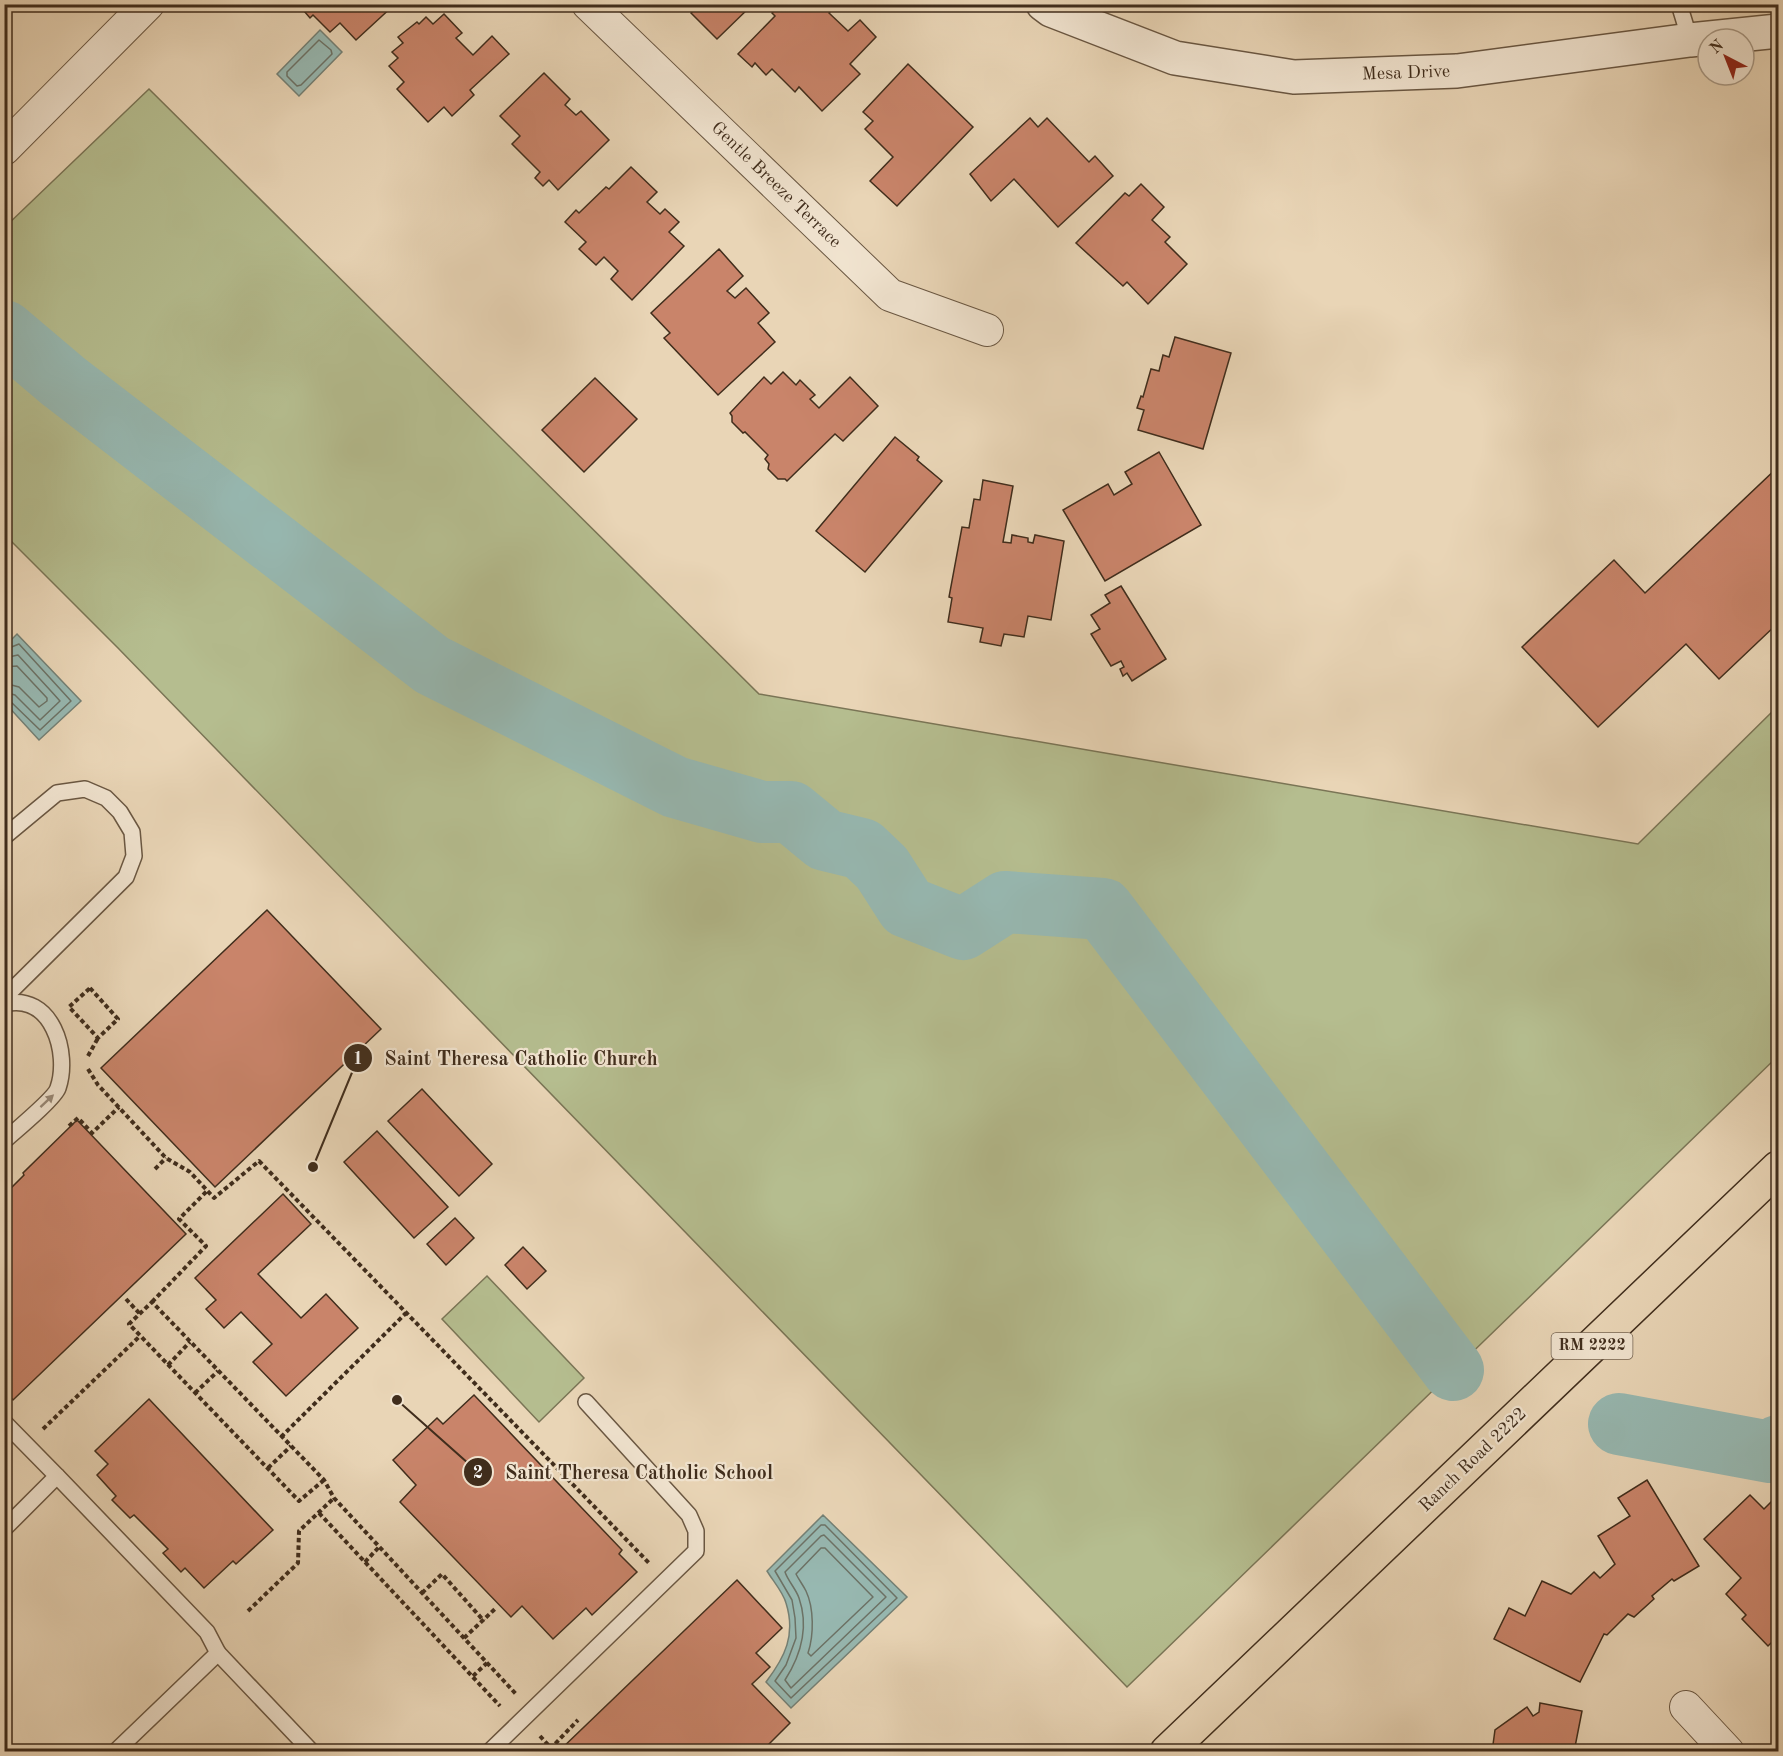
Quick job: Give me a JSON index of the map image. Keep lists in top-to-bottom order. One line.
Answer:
{"streets":{"main road":["RM 2222","Ranch Road 2222"],"street":["Mesa Drive","Gentle Breeze Terrace"]},"places":["Saint Theresa Catholic Church","Saint Theresa Catholic School"],"north":"top left"}
